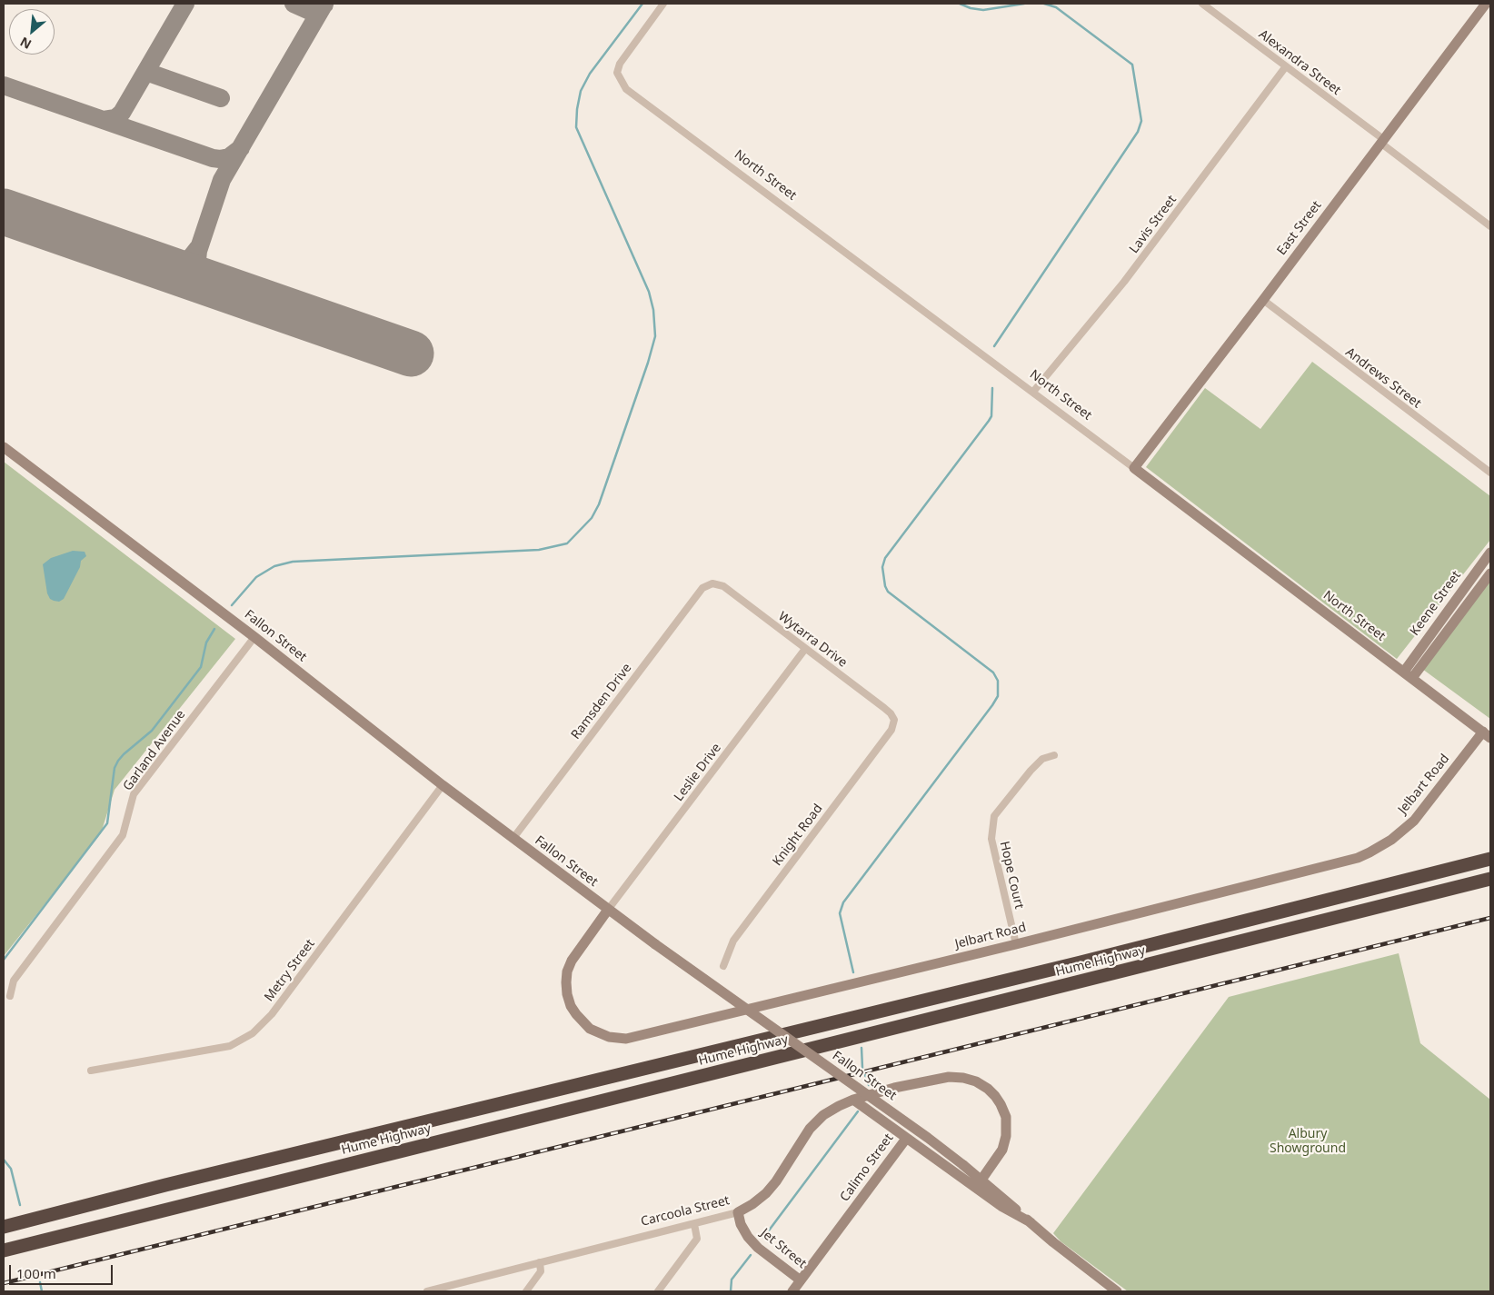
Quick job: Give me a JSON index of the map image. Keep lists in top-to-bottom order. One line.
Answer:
{"streets":{"highway":["Hume Highway"],"street":["Alexandra Street","North Street","Lavis Street","East Street","Andrews Street","Keene Street","Fallon Street","Wytarra Drive","Ramsden Drive","Garland Avenue","Leslie Drive","Jelbart Road","Knight Road","Hope Court","Metry Street","Calimo Street","Carcoola Street","Jet Street"]},"crossings":[["Alexandra Street","Lavis Street"],["Alexandra Street","East Street"],["North Street","Lavis Street"],["North Street","East Street"],["North Street","Keene Street"],["North Street","Jelbart Road"],["East Street","Andrews Street"],["Fallon Street","Ramsden Drive"],["Fallon Street","Garland Avenue"],["Fallon Street","Leslie Drive"],["Fallon Street","Jelbart Road"],["Fallon Street","Metry Street"],["Fallon Street","Calimo Street"],["Fallon Street","Carcoola Street"],["Wytarra Drive","Ramsden Drive"],["Wytarra Drive","Leslie Drive"],["Wytarra Drive","Knight Road"],["Leslie Drive","Jelbart Road"],["Jelbart Road","Hope Court"],["Calimo Street","Jet Street"],["Carcoola Street","Jet Street"]],"parks":["Albury Showground"],"scale_bar":"100 m","north":"bottom left"}
